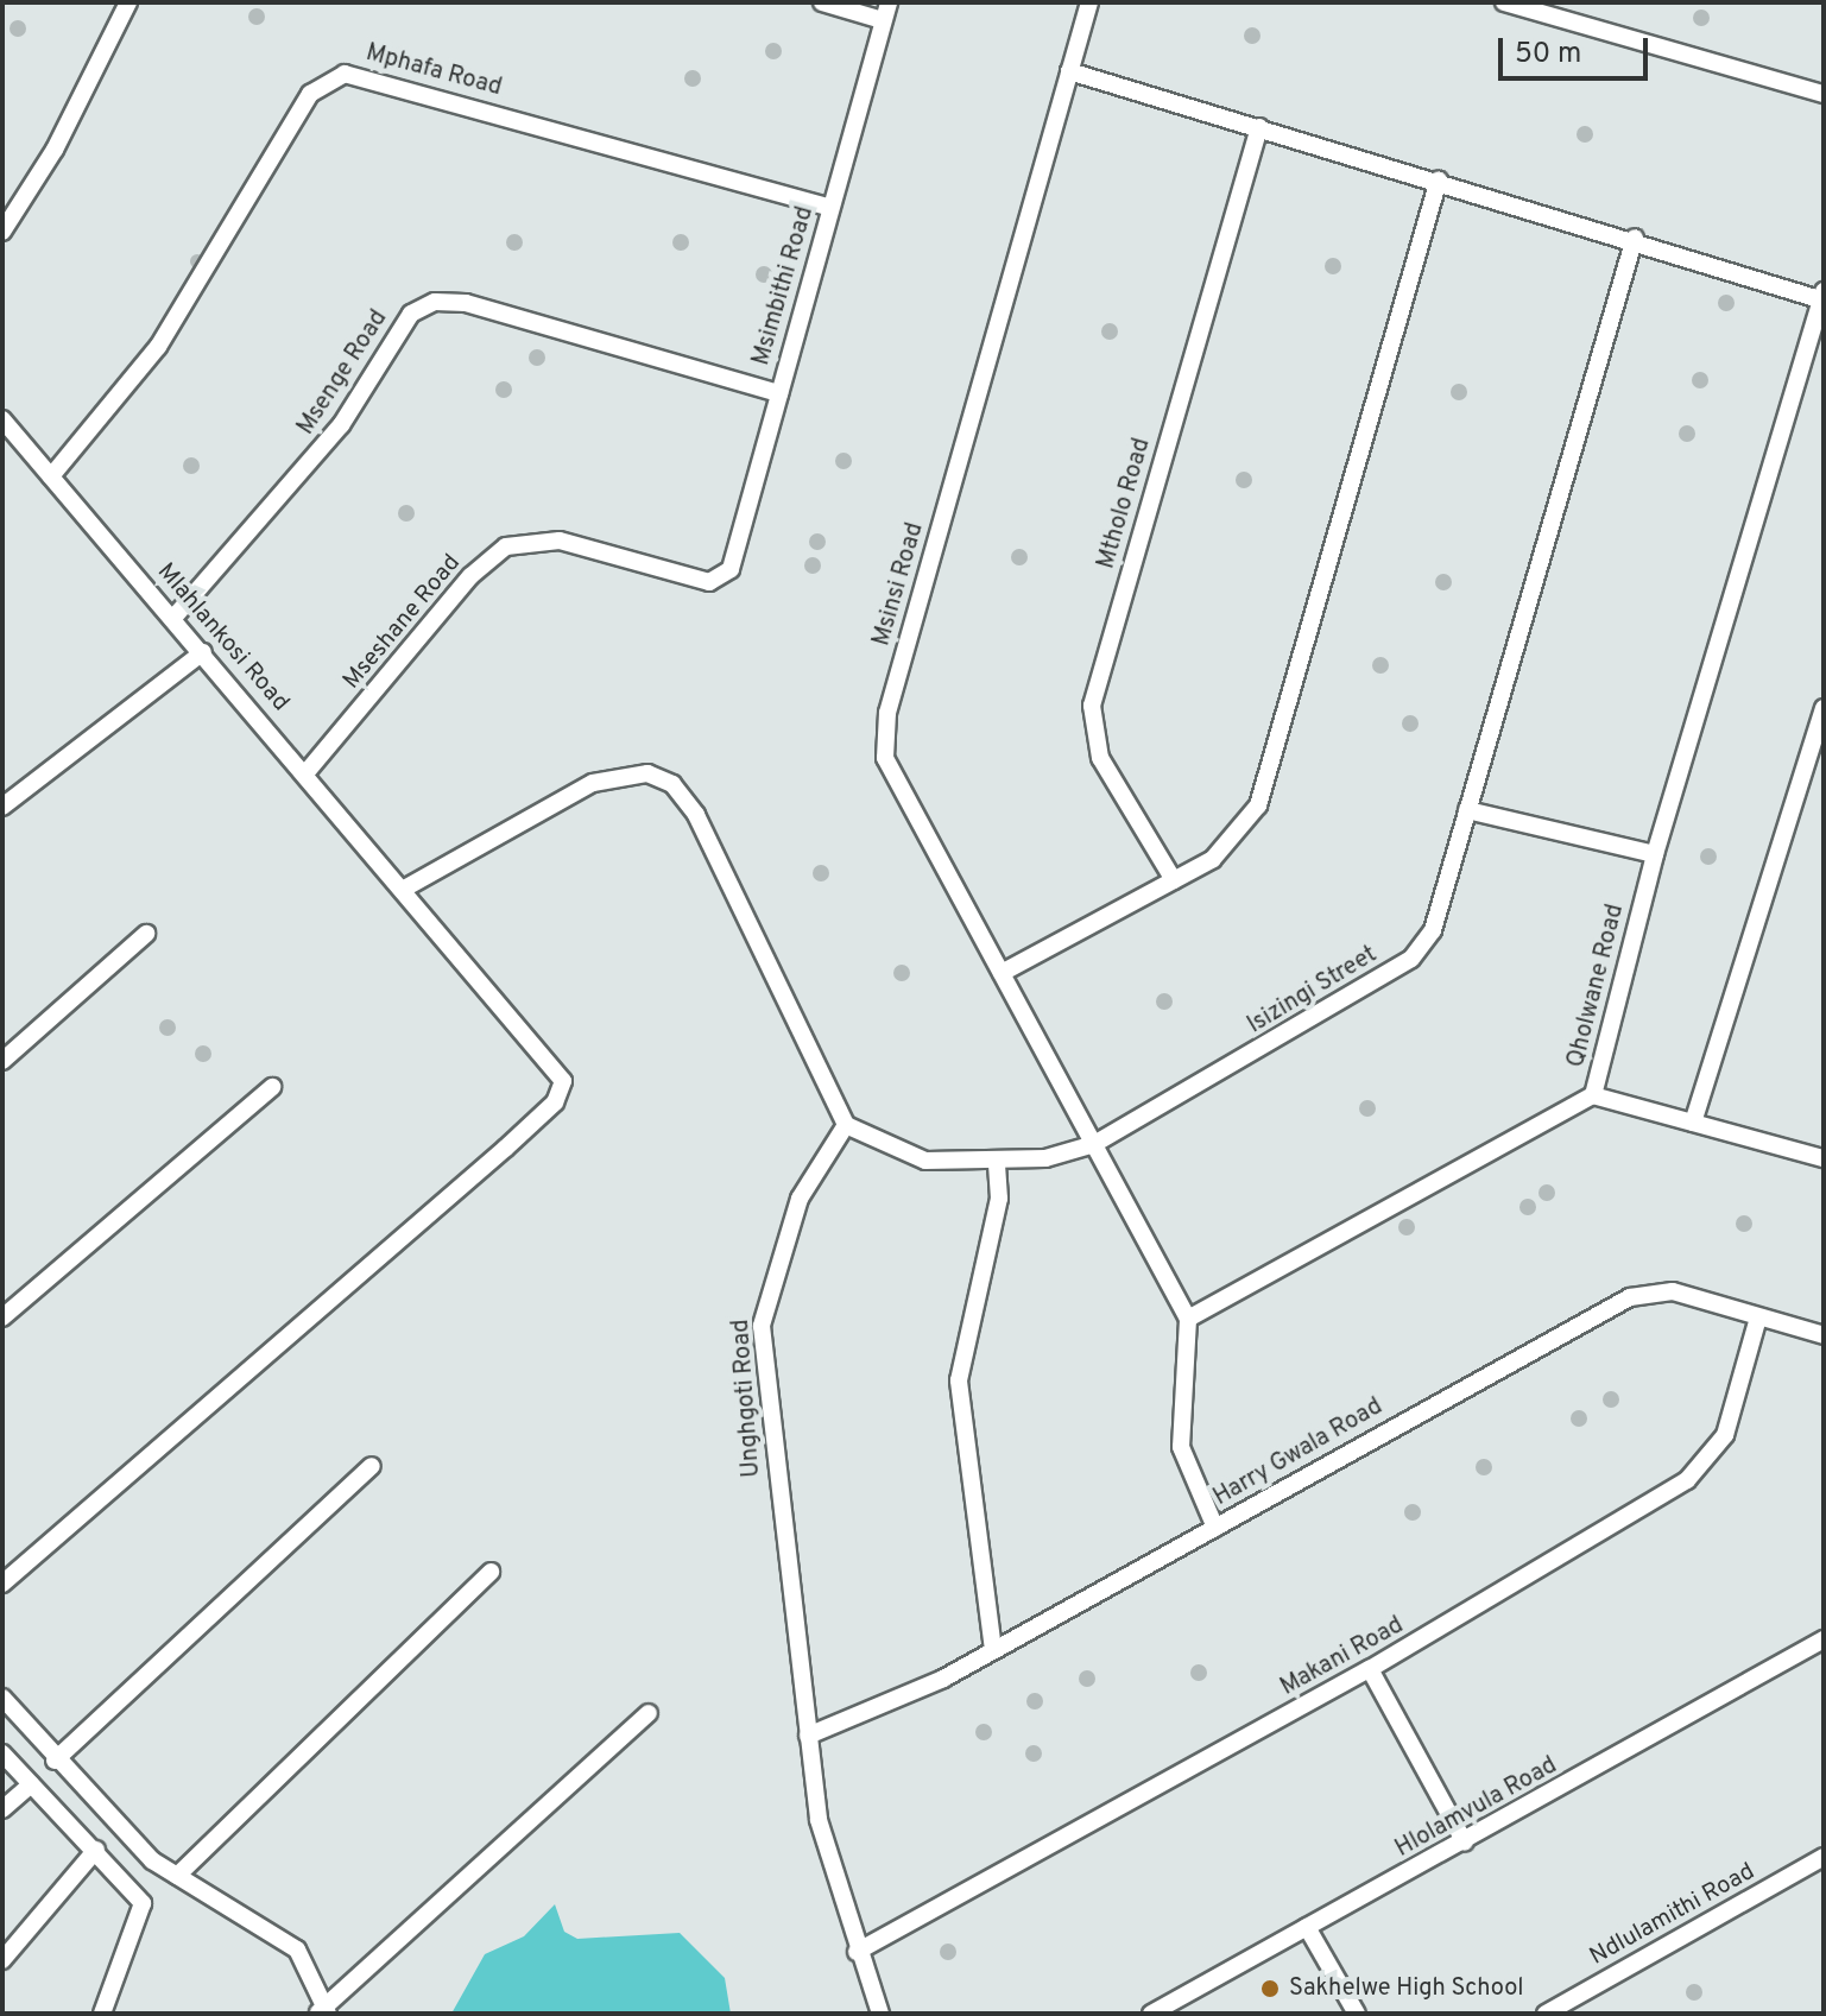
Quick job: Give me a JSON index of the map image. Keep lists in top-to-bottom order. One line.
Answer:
{"streets":{"street":["Mphafa Road","Msimbithi Road","Msenge Road","Mtholo Road","Msinsi Road","Mseshane Road","Mlahlankosi Road","Qholwane Road","Isizingi Street","Unghgoti Road","Harry Gwala Road","Makani Road","Hlolamvula Road","Ndlulamithi Road"]},"crossings":[["Mphafa Road","Msimbithi Road"],["Mphafa Road","Mlahlankosi Road"],["Msimbithi Road","Msenge Road"],["Msimbithi Road","Mseshane Road"],["Msenge Road","Mlahlankosi Road"],["Msinsi Road","Qholwane Road"],["Msinsi Road","Isizingi Street"],["Mseshane Road","Mlahlankosi Road"],["Isizingi Street","Unghgoti Road"],["Unghgoti Road","Harry Gwala Road"],["Unghgoti Road","Makani Road"],["Harry Gwala Road","Makani Road"]],"places":["Sakhelwe High School"],"scale_bar":"50 m"}
